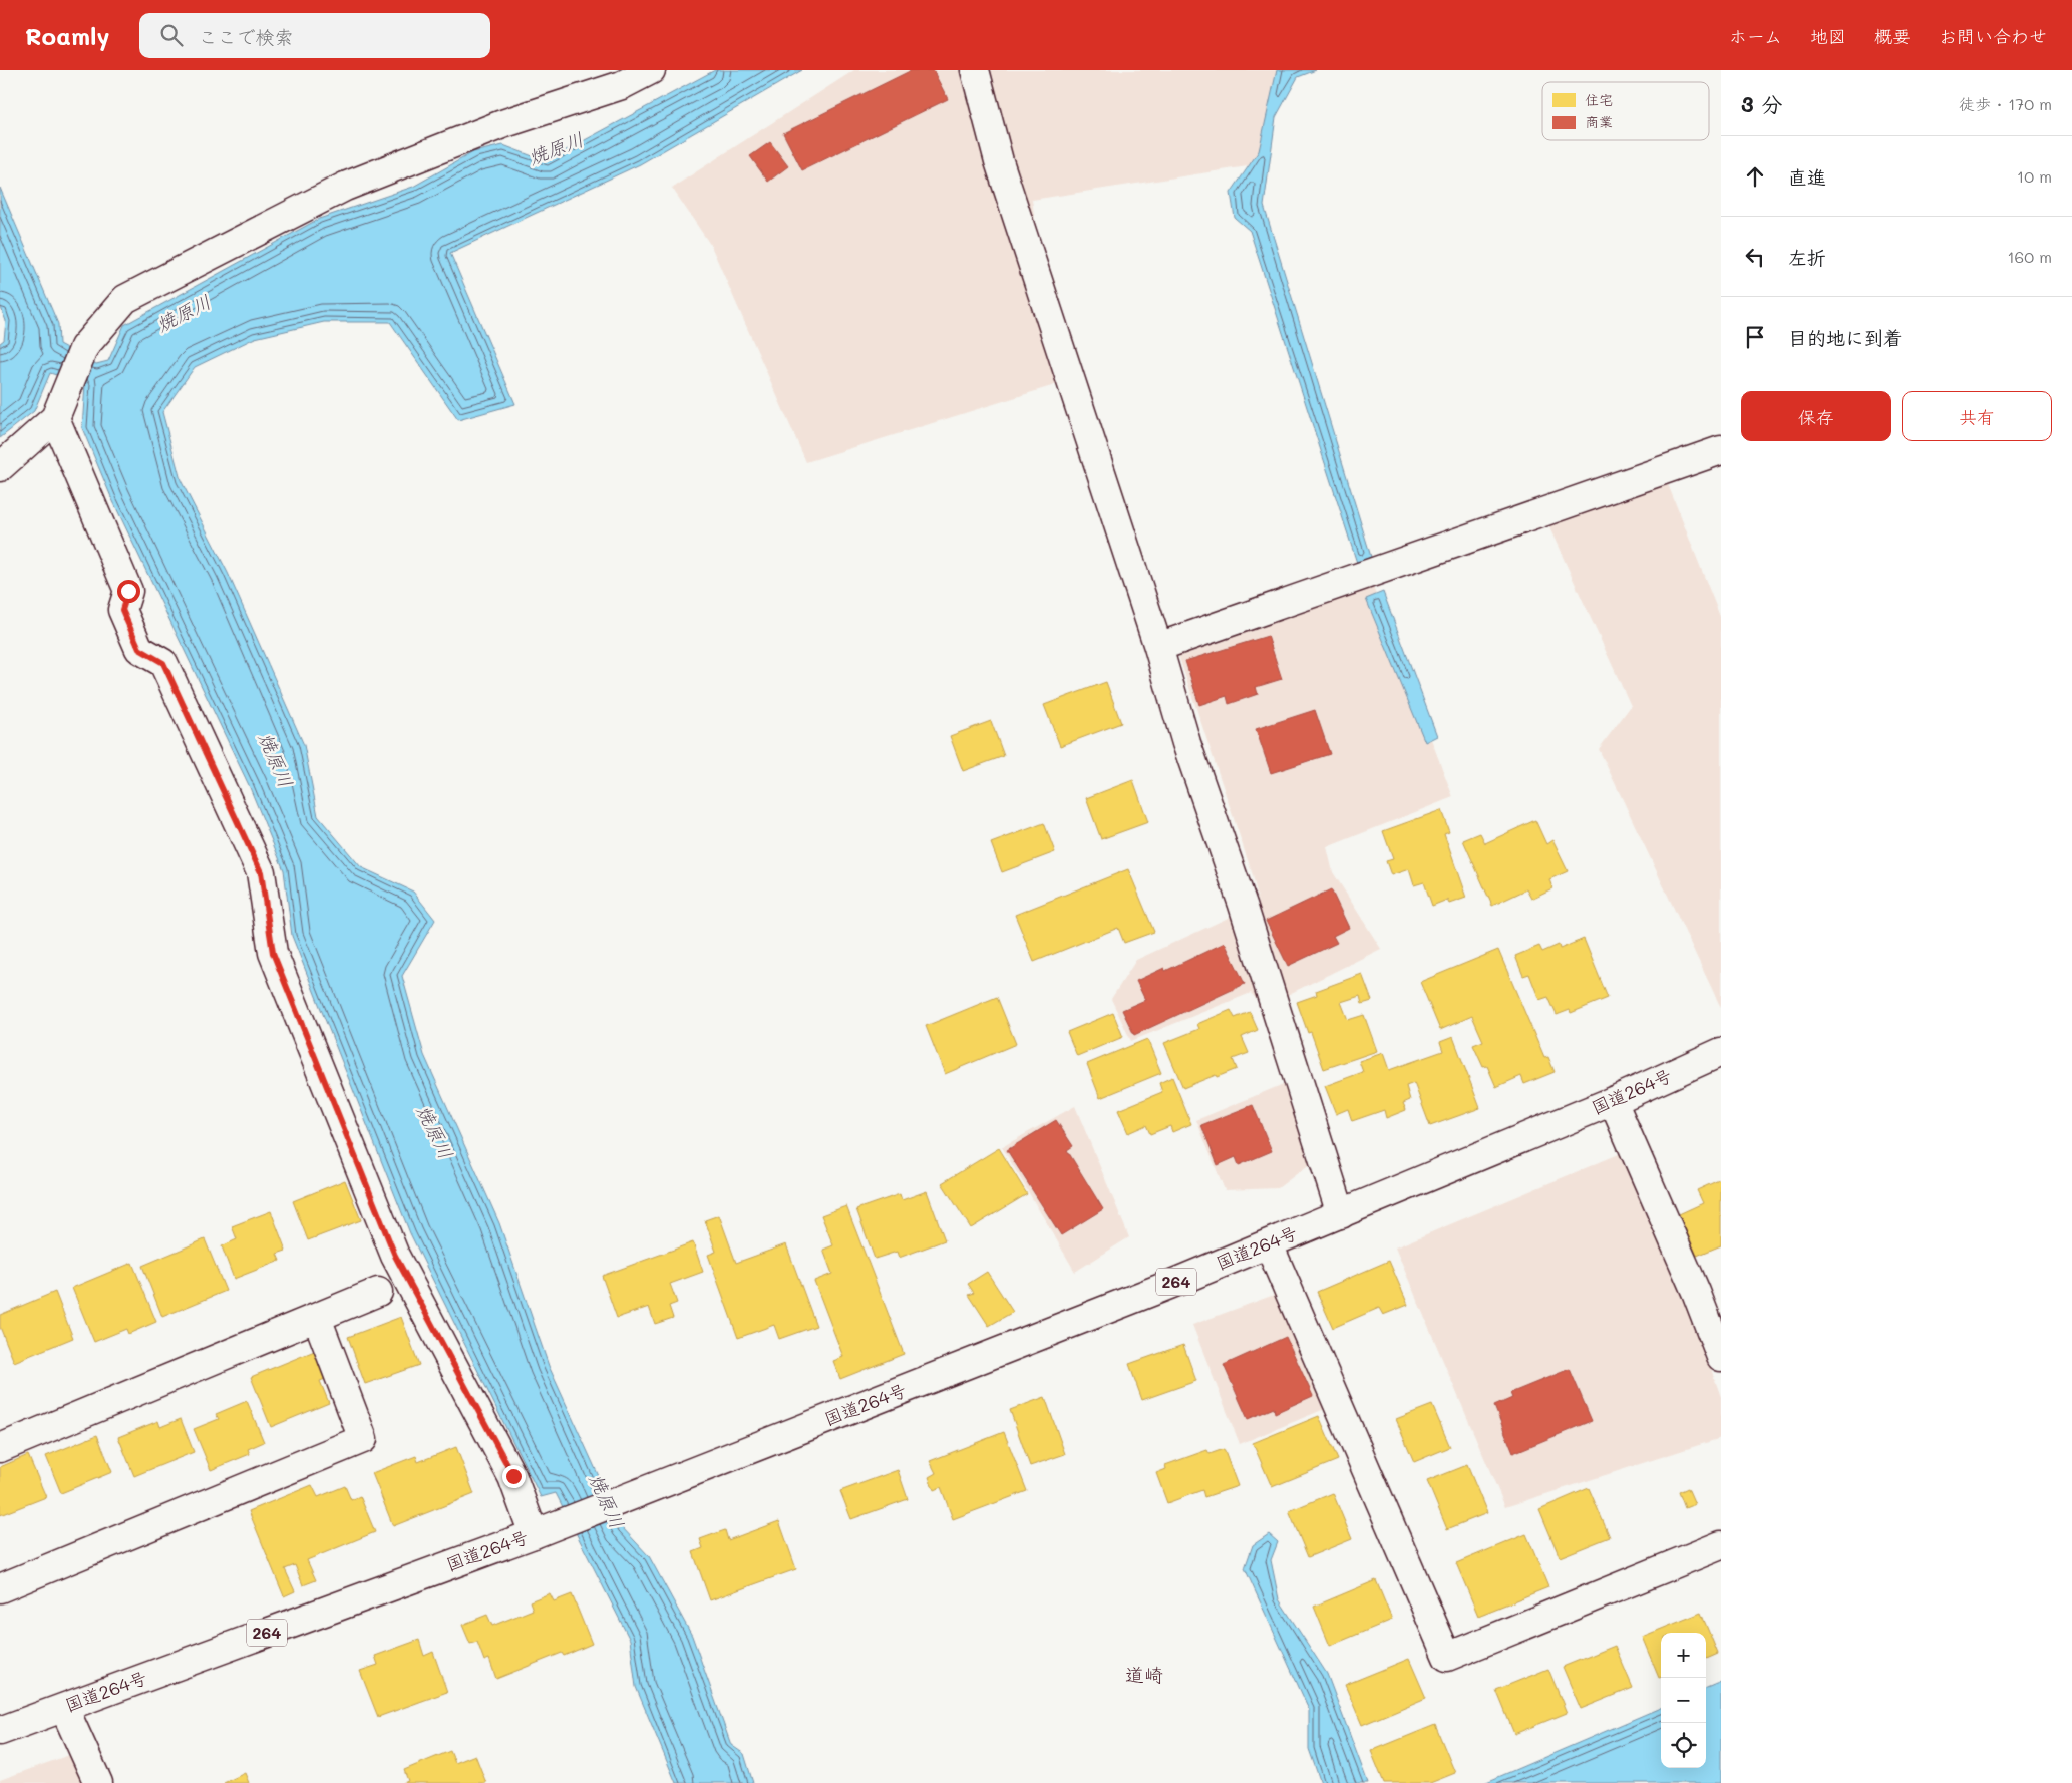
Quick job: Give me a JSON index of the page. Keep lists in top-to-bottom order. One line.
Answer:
{"streets":{"main road":["国道264号","264"]},"districts":["道崎"],"water":["焼原川"],"legend":["住宅","商業"],"page":{"header":"Roamly","search":"ここで検索","nav":["ホーム","地図","概要","お問い合わせ"],"heading":["3 分","徒歩 · 170 m"],"list":[["直進","10 m"],["左折","160 m"],"目的地に到着"],"buttons":["保存","共有"],"map_buttons":["+","−"]}}
